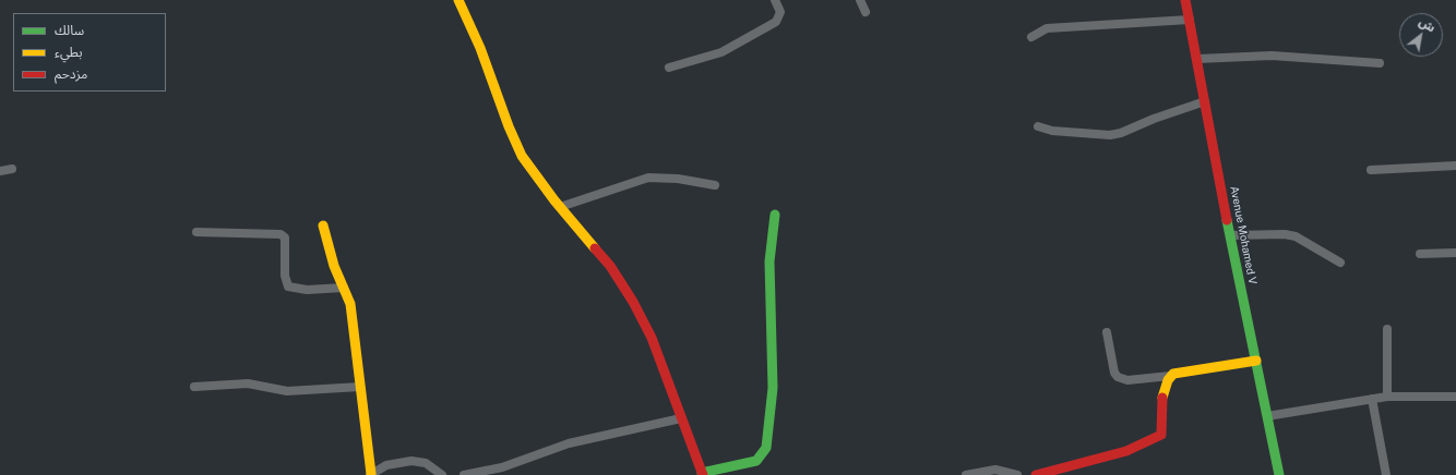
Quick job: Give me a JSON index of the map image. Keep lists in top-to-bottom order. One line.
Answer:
{"streets":{"street":["Avenue Mohamed V"]},"legend":["سالك","بطيء","مزدحم"],"north":"top right"}
